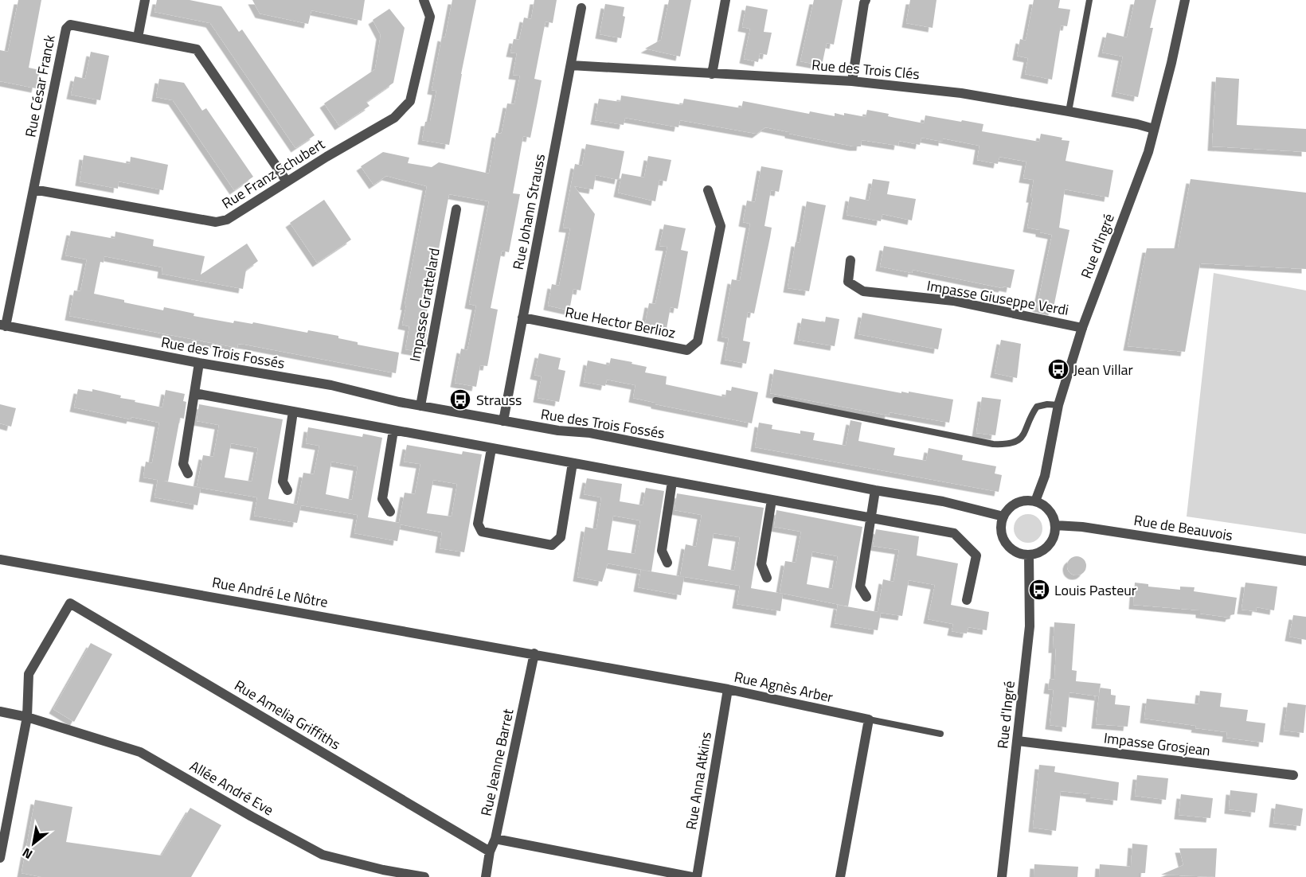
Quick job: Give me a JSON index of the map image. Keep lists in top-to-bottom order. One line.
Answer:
{"streets":{"street":["Rue des Trois Clés","Rue César Franck","Rue Franz Schubert","Rue Johann Strauss","Rue d'Ingré","Impasse Giuseppe Verdi","Impasse Grattelard","Rue Hector Berlioz","Rue des Trois Fossés","Rue de Beauvois","Rue André Le Nôtre","Rue Agnès Arber","Rue Amelia Griffiths","Impasse Grosjean","Rue Jeanne Barret","Rue Anna Atkins","Allée André Eve"]},"crossings":[["Rue des Trois Clés","Rue Johann Strauss"],["Rue des Trois Clés","Rue d'Ingré"],["Rue César Franck","Rue Franz Schubert"],["Rue César Franck","Rue des Trois Fossés"],["Rue Johann Strauss","Rue Hector Berlioz"],["Rue Johann Strauss","Rue des Trois Fossés"],["Rue d'Ingré","Impasse Giuseppe Verdi"],["Rue d'Ingré","Rue des Trois Fossés"],["Rue d'Ingré","Rue de Beauvois"],["Rue d'Ingré","Impasse Grosjean"],["Impasse Grattelard","Rue des Trois Fossés"],["Rue des Trois Fossés","Rue de Beauvois"],["Rue André Le Nôtre","Rue Agnès Arber"],["Rue André Le Nôtre","Rue Jeanne Barret"],["Rue Agnès Arber","Rue Jeanne Barret"],["Rue Agnès Arber","Rue Anna Atkins"],["Rue Amelia Griffiths","Rue Jeanne Barret"],["Rue Amelia Griffiths","Allée André Eve"]],"places":{"bus stop":["Jean Villar","Strauss","Louis Pasteur"]},"north":"bottom left"}
